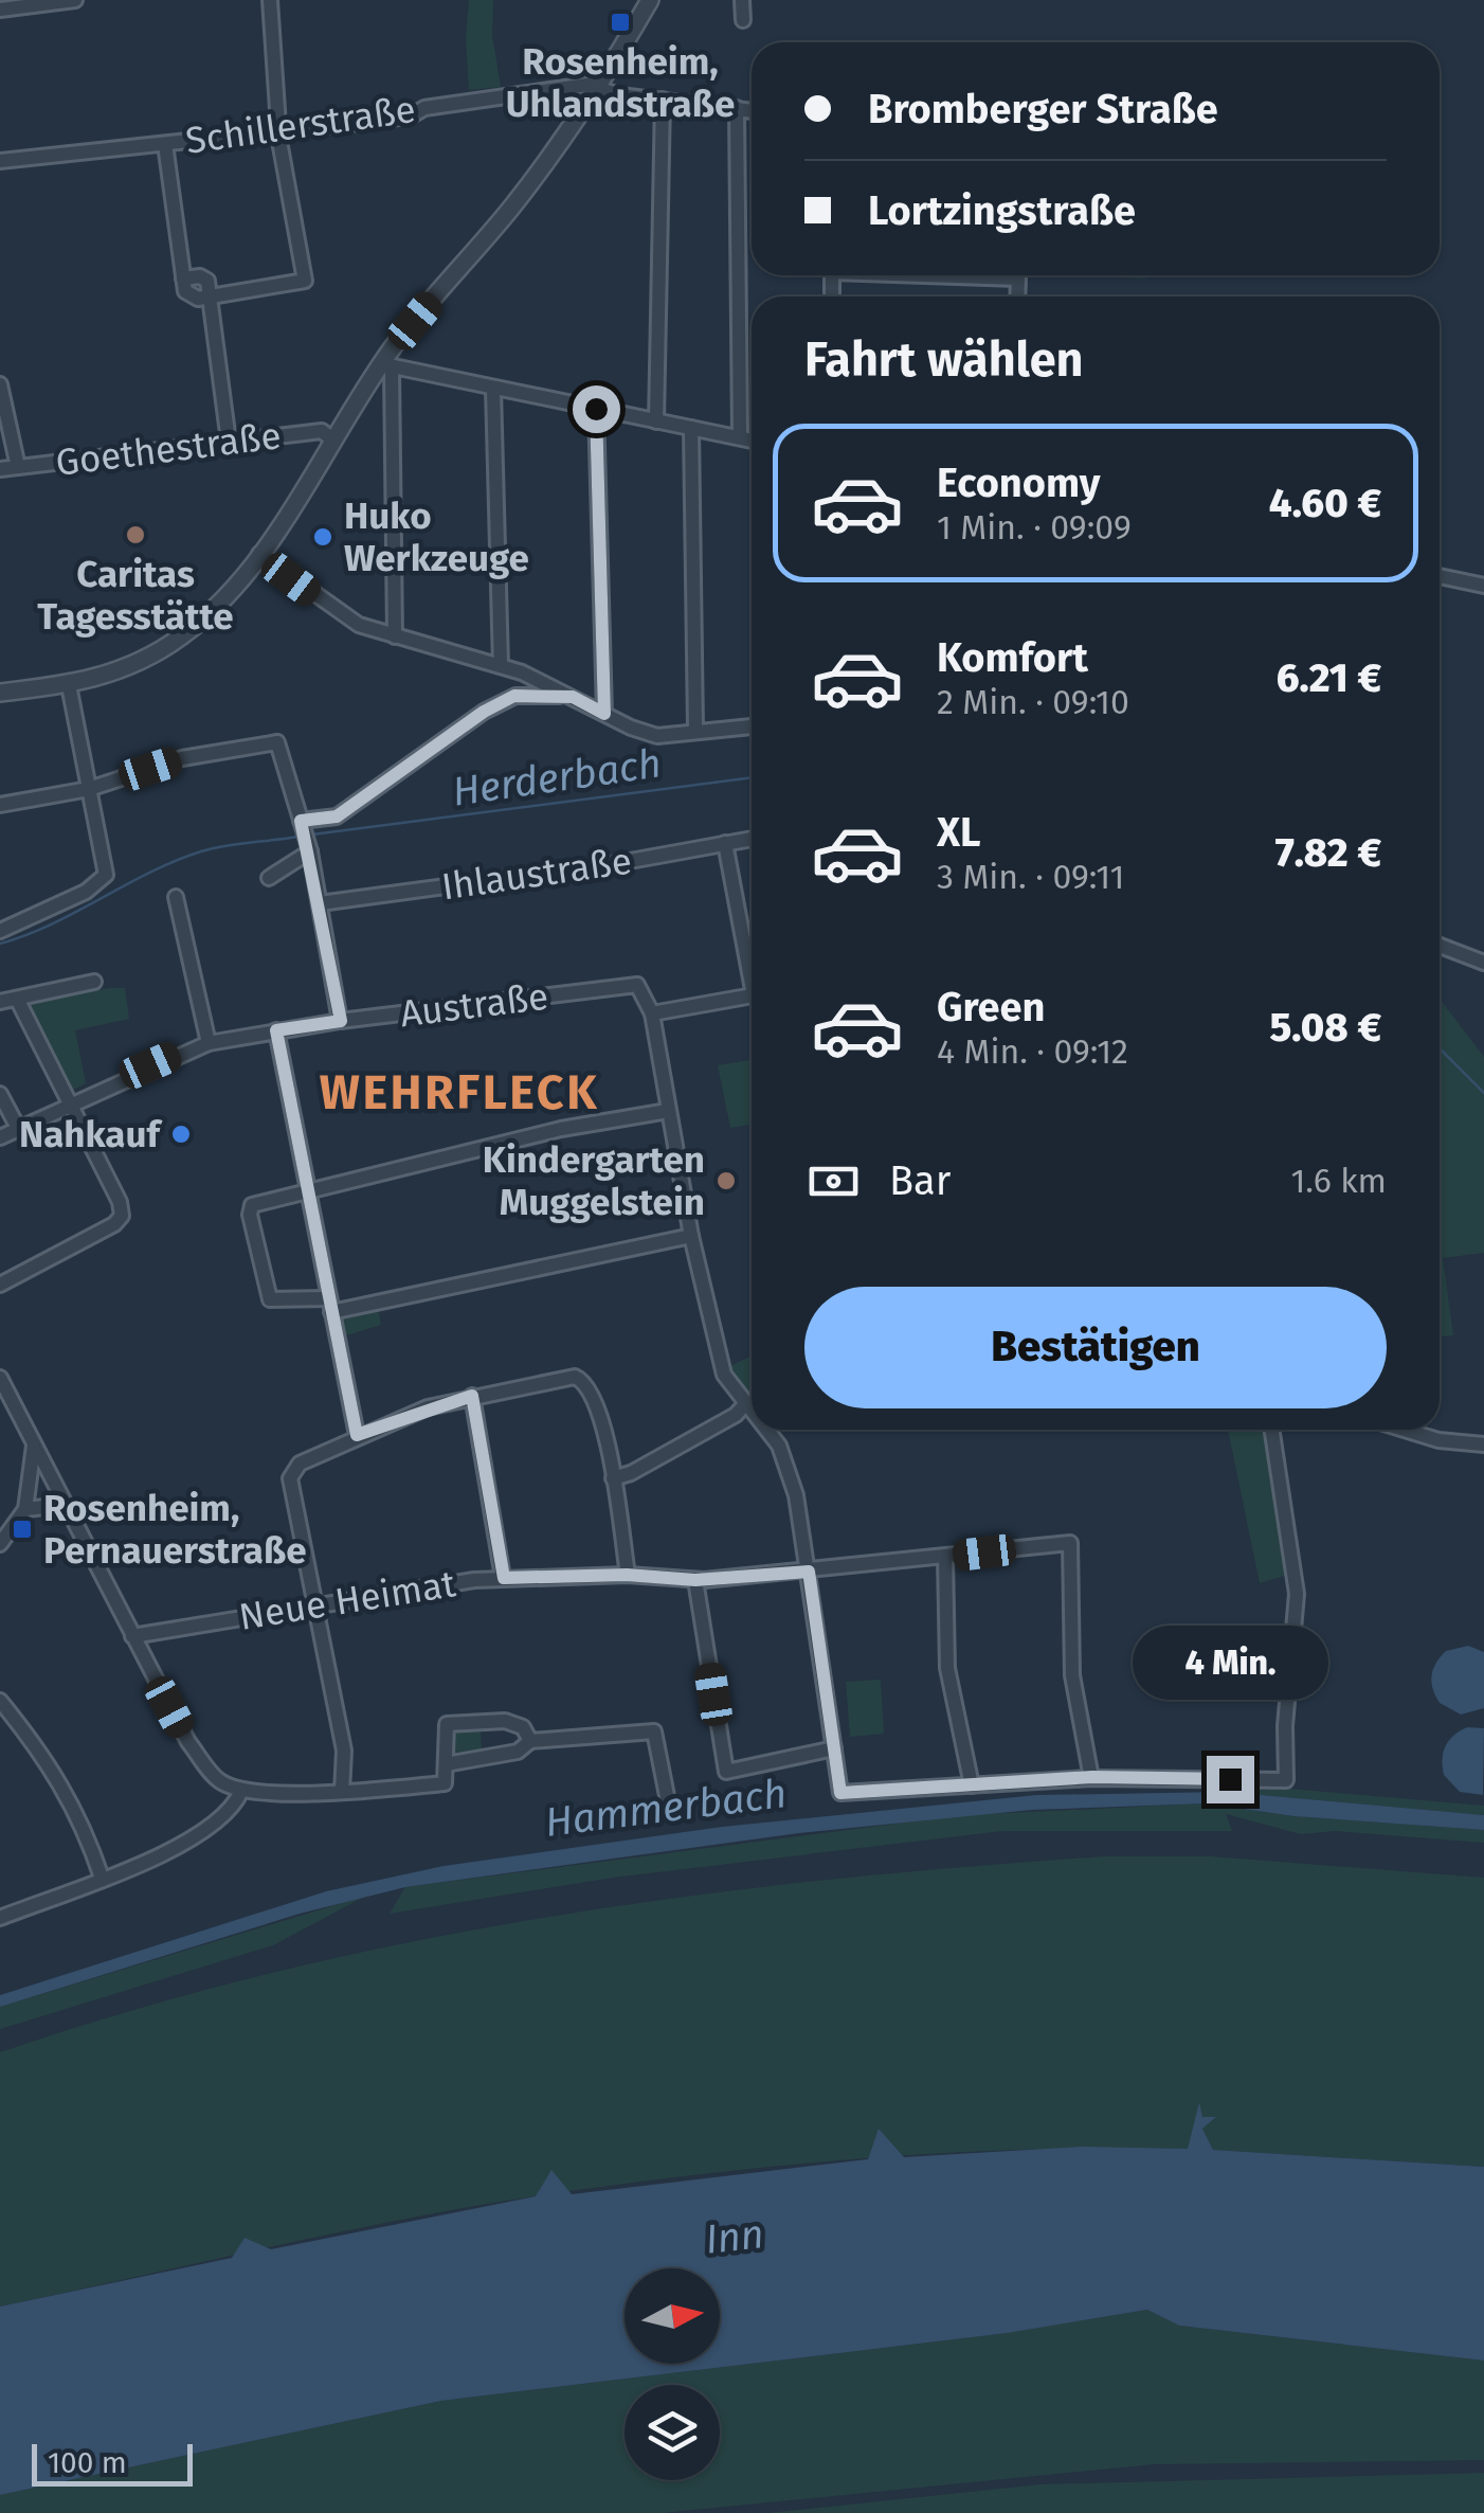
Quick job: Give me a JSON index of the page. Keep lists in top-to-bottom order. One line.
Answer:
{"streets":{"street":["Schillerstraße","Goethestraße","Ihlaustraße","Austraße","Neue Heimat"]},"districts":["WEHRFLECK"],"water":["Herderbach","Hammerbach","Inn"],"places":{"transit":["Rosenheim, Uhlandstraße","Rosenheim, Pernauerstraße"],"other":["Caritas Tagesstätte","Huko Werkzeuge","Nahkauf","Kindergarten Muggelstein"]},"scale_bar":"100 m","north":"right","page":{"banner":["Bromberger Straße","Lortzingstraße"],"heading":"Fahrt wählen","list":[{"name":"Economy","note":"1 Min. · 09:09","value":"4.60 €"},{"name":"Komfort","note":"2 Min. · 09:10","value":"6.21 €"},{"name":"XL","note":"3 Min. · 09:11","value":"7.82 €"},{"name":"Green","note":"4 Min. · 09:12","value":"5.08 €"}],"pay":["Bar","1.6 km"],"buttons":"Bestätigen","bubble":"4 Min.","scale":"100 m"}}
